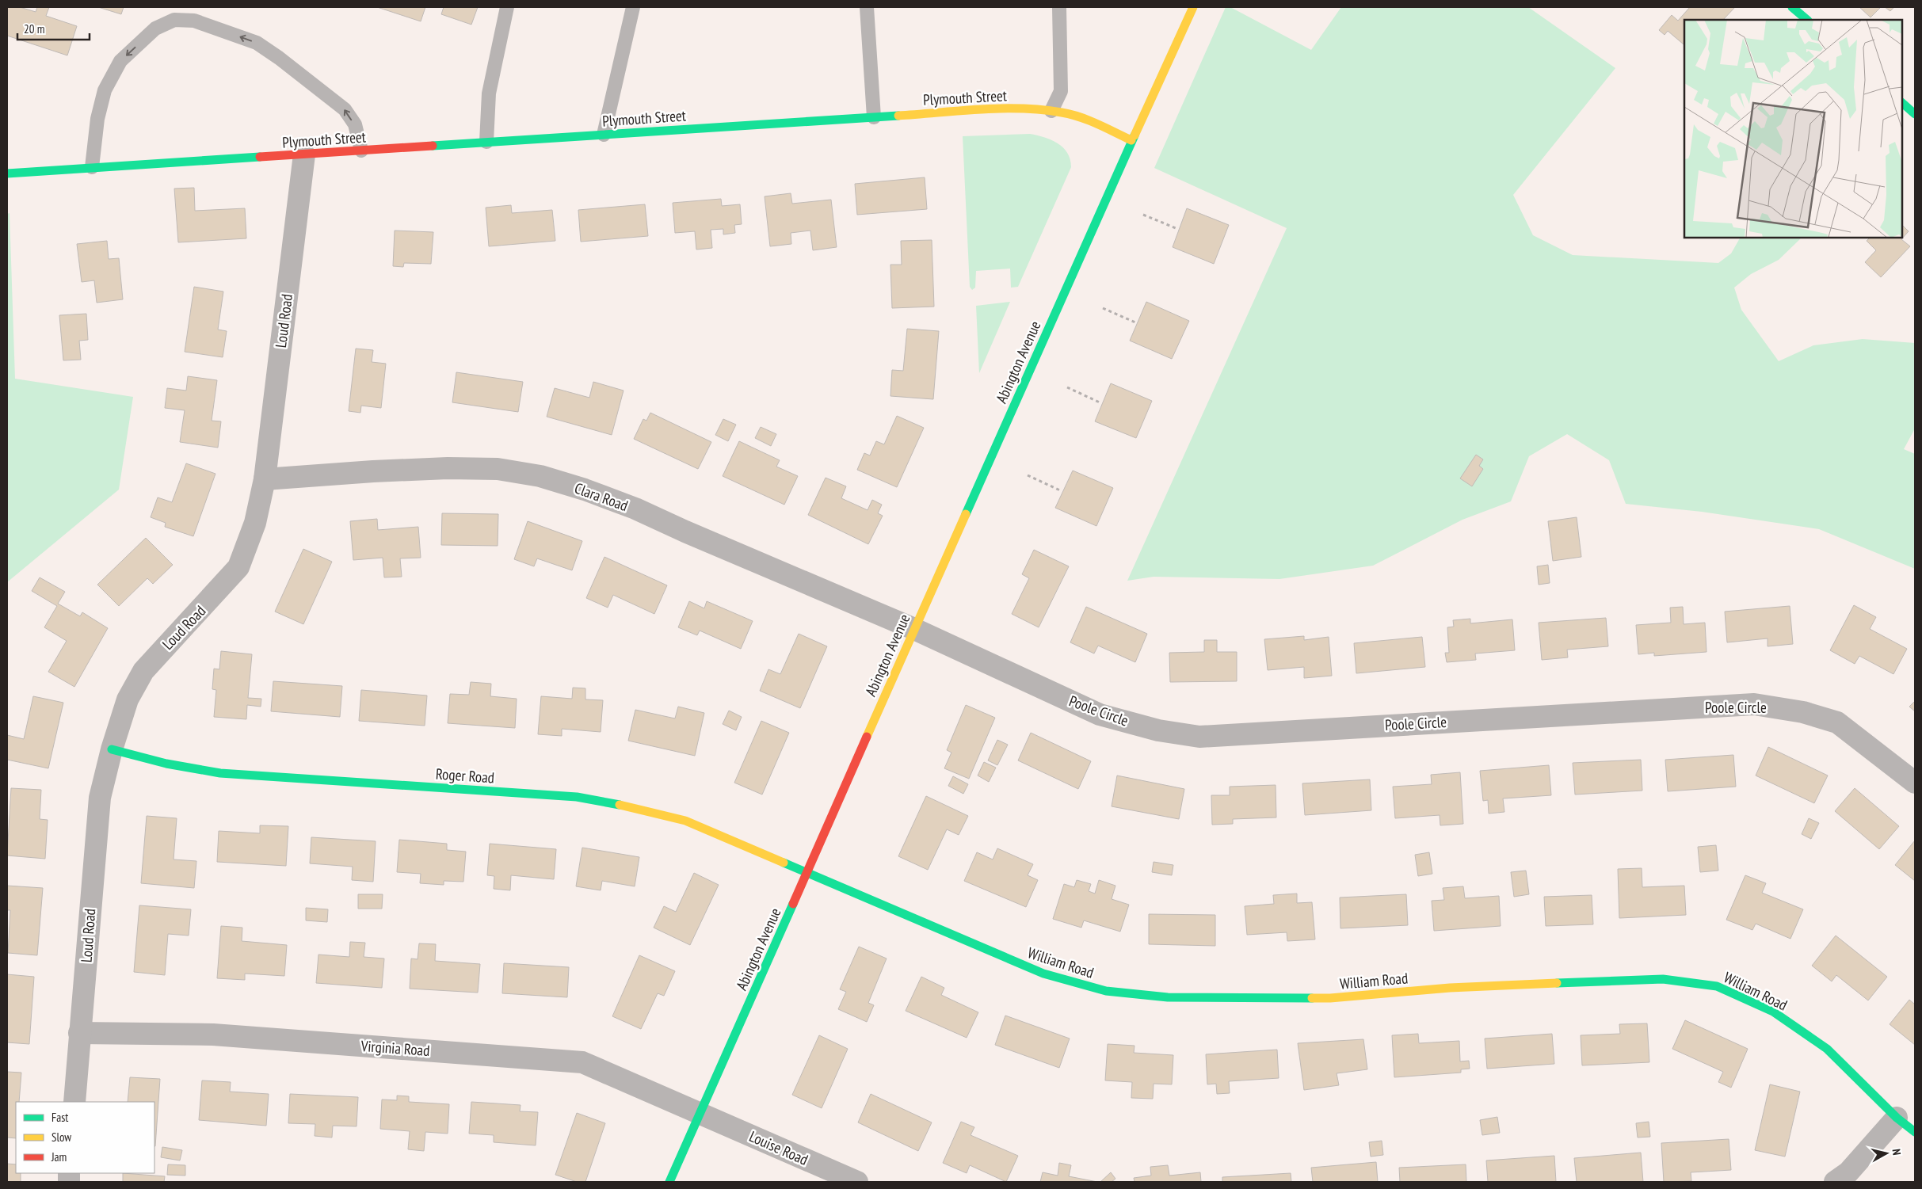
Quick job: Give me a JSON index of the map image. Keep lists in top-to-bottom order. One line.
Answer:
{"streets":{"street":["Plymouth Street","Loud Road","Abington Avenue","Clara Road","Poole Circle","Roger Road","William Road","Virginia Road","Louise Road"]},"crossings":[["Plymouth Street","Loud Road"],["Plymouth Street","Abington Avenue"],["Loud Road","Clara Road"],["Loud Road","Roger Road"],["Loud Road","Virginia Road"],["Abington Avenue","Clara Road"],["Abington Avenue","Poole Circle"],["Abington Avenue","Roger Road"],["Abington Avenue","William Road"],["Abington Avenue","Virginia Road"],["Abington Avenue","Louise Road"],["Clara Road","Poole Circle"],["Roger Road","William Road"],["Virginia Road","Louise Road"]],"legend":["Fast","Slow","Jam"],"scale_bar":"20 m","north":"right"}
